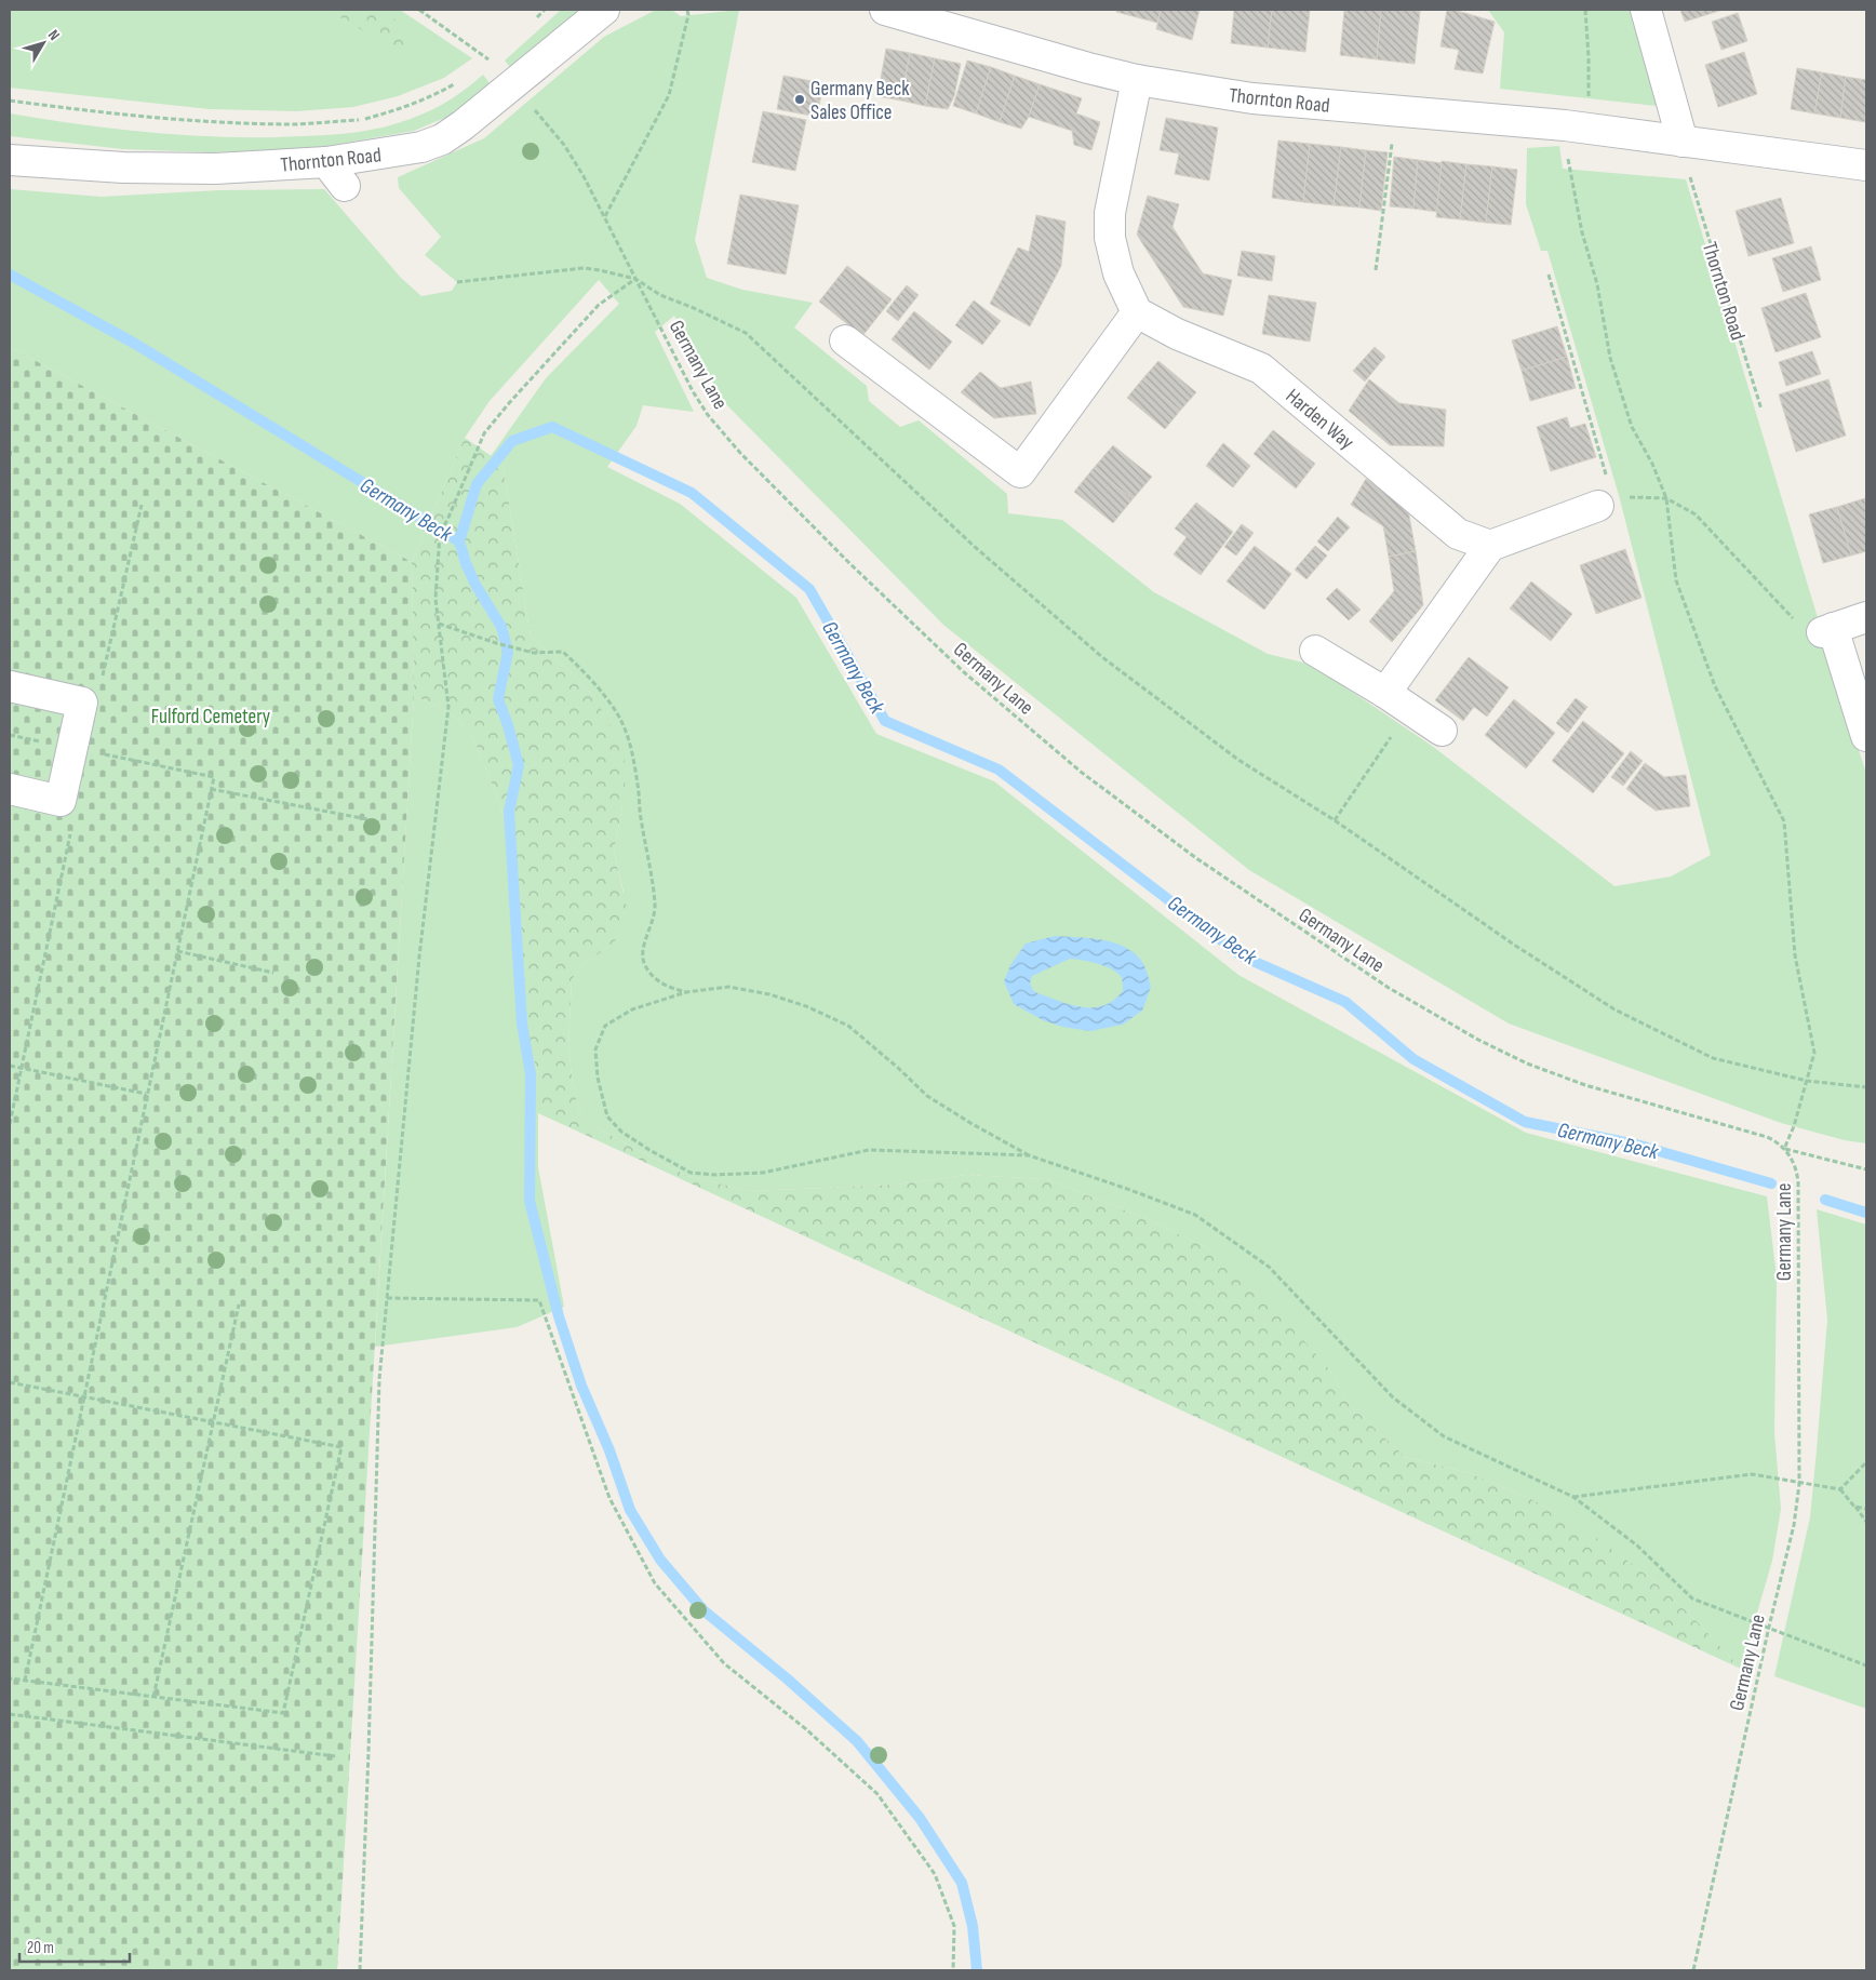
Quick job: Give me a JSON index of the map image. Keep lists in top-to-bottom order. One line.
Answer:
{"streets":{"street":["Thornton Road","Harden Way"],"path":["Germany Lane"]},"crossings":[["Thornton Road","Germany Lane"]],"water":["Germany Beck"],"parks":["Fulford Cemetery"],"places":["Germany Beck Sales Office"],"scale_bar":"20 m","north":"top right"}
